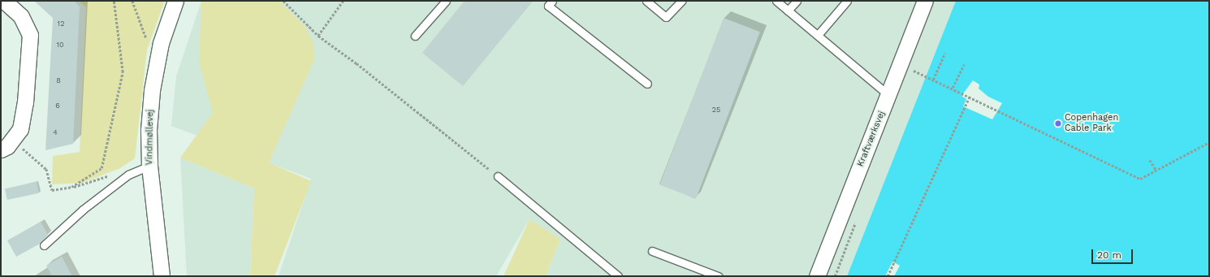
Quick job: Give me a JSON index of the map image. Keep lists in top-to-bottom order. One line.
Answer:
{"streets":{"street":["Vindmøllevej","Kraftværksvej"]},"places":["Copenhagen Cable Park"],"house_numbers":["12","10","8","6","25","4"],"scale_bar":"20 m"}
